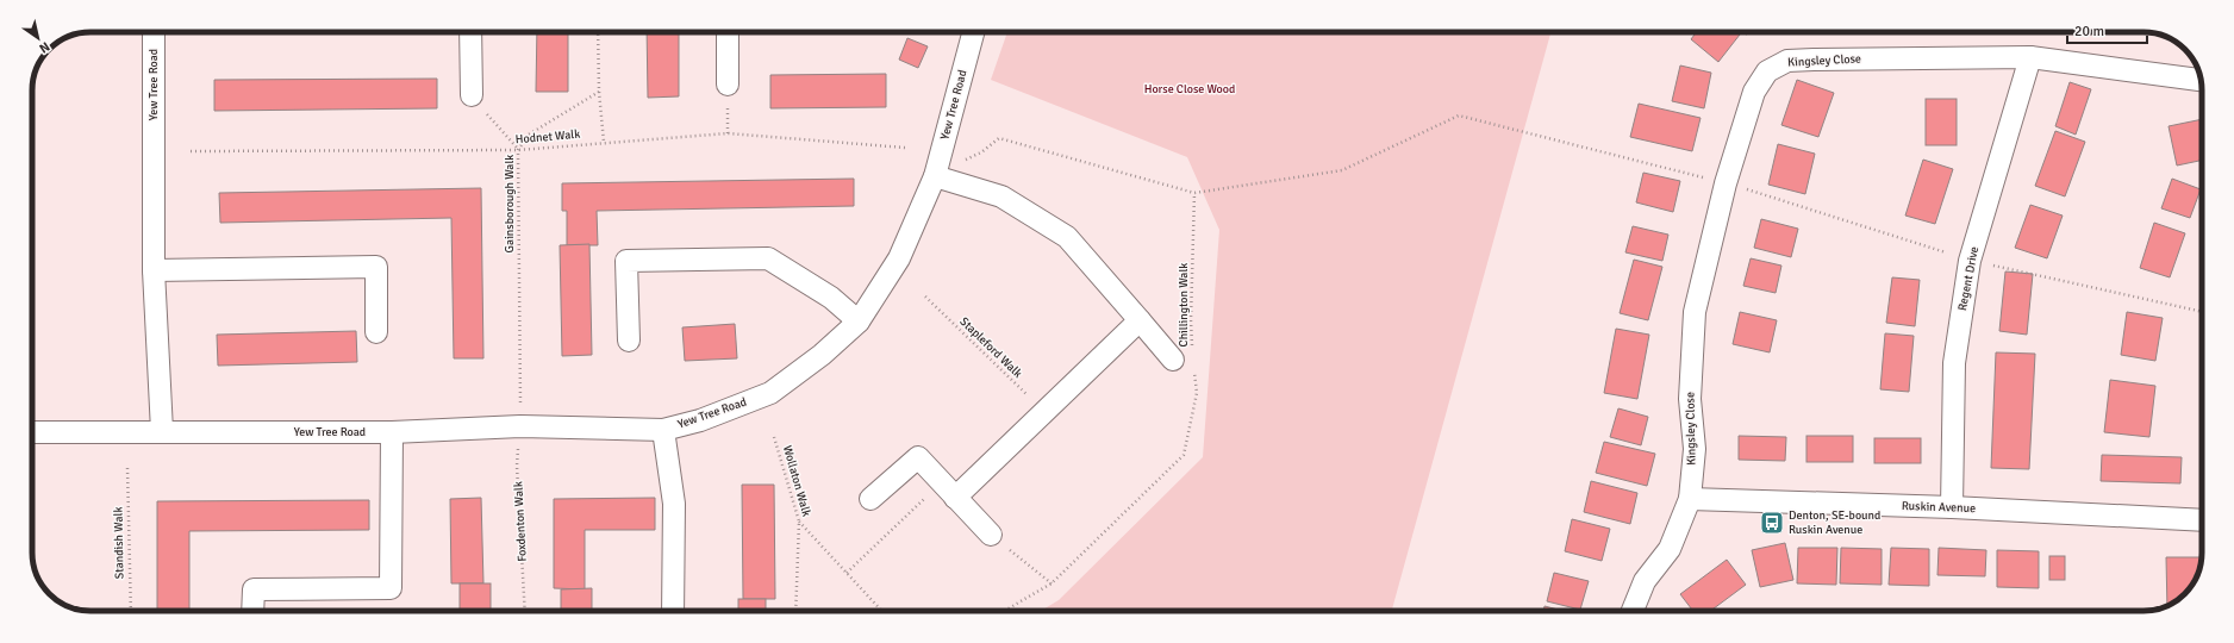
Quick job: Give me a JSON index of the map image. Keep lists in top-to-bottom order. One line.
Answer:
{"streets":{"street":["Kingsley Close","Yew Tree Road","Regent Drive","Ruskin Avenue"],"path":["Hodnet Walk","Gainsborough Walk","Chillington Walk","Stapleford Walk","Wollaton Walk","Foxdenton Walk","Standish Walk"]},"crossings":[["Kingsley Close","Regent Drive"],["Kingsley Close","Ruskin Avenue"],["Yew Tree Road","Gainsborough Walk"],["Yew Tree Road","Foxdenton Walk"],["Hodnet Walk","Gainsborough Walk"],["Gainsborough Walk","Foxdenton Walk"],["Regent Drive","Ruskin Avenue"]],"parks":["Horse Close Wood"],"places":{"bus stop":["Denton, SE-bound Ruskin Avenue"]},"scale_bar":"20 m","north":"bottom right"}
